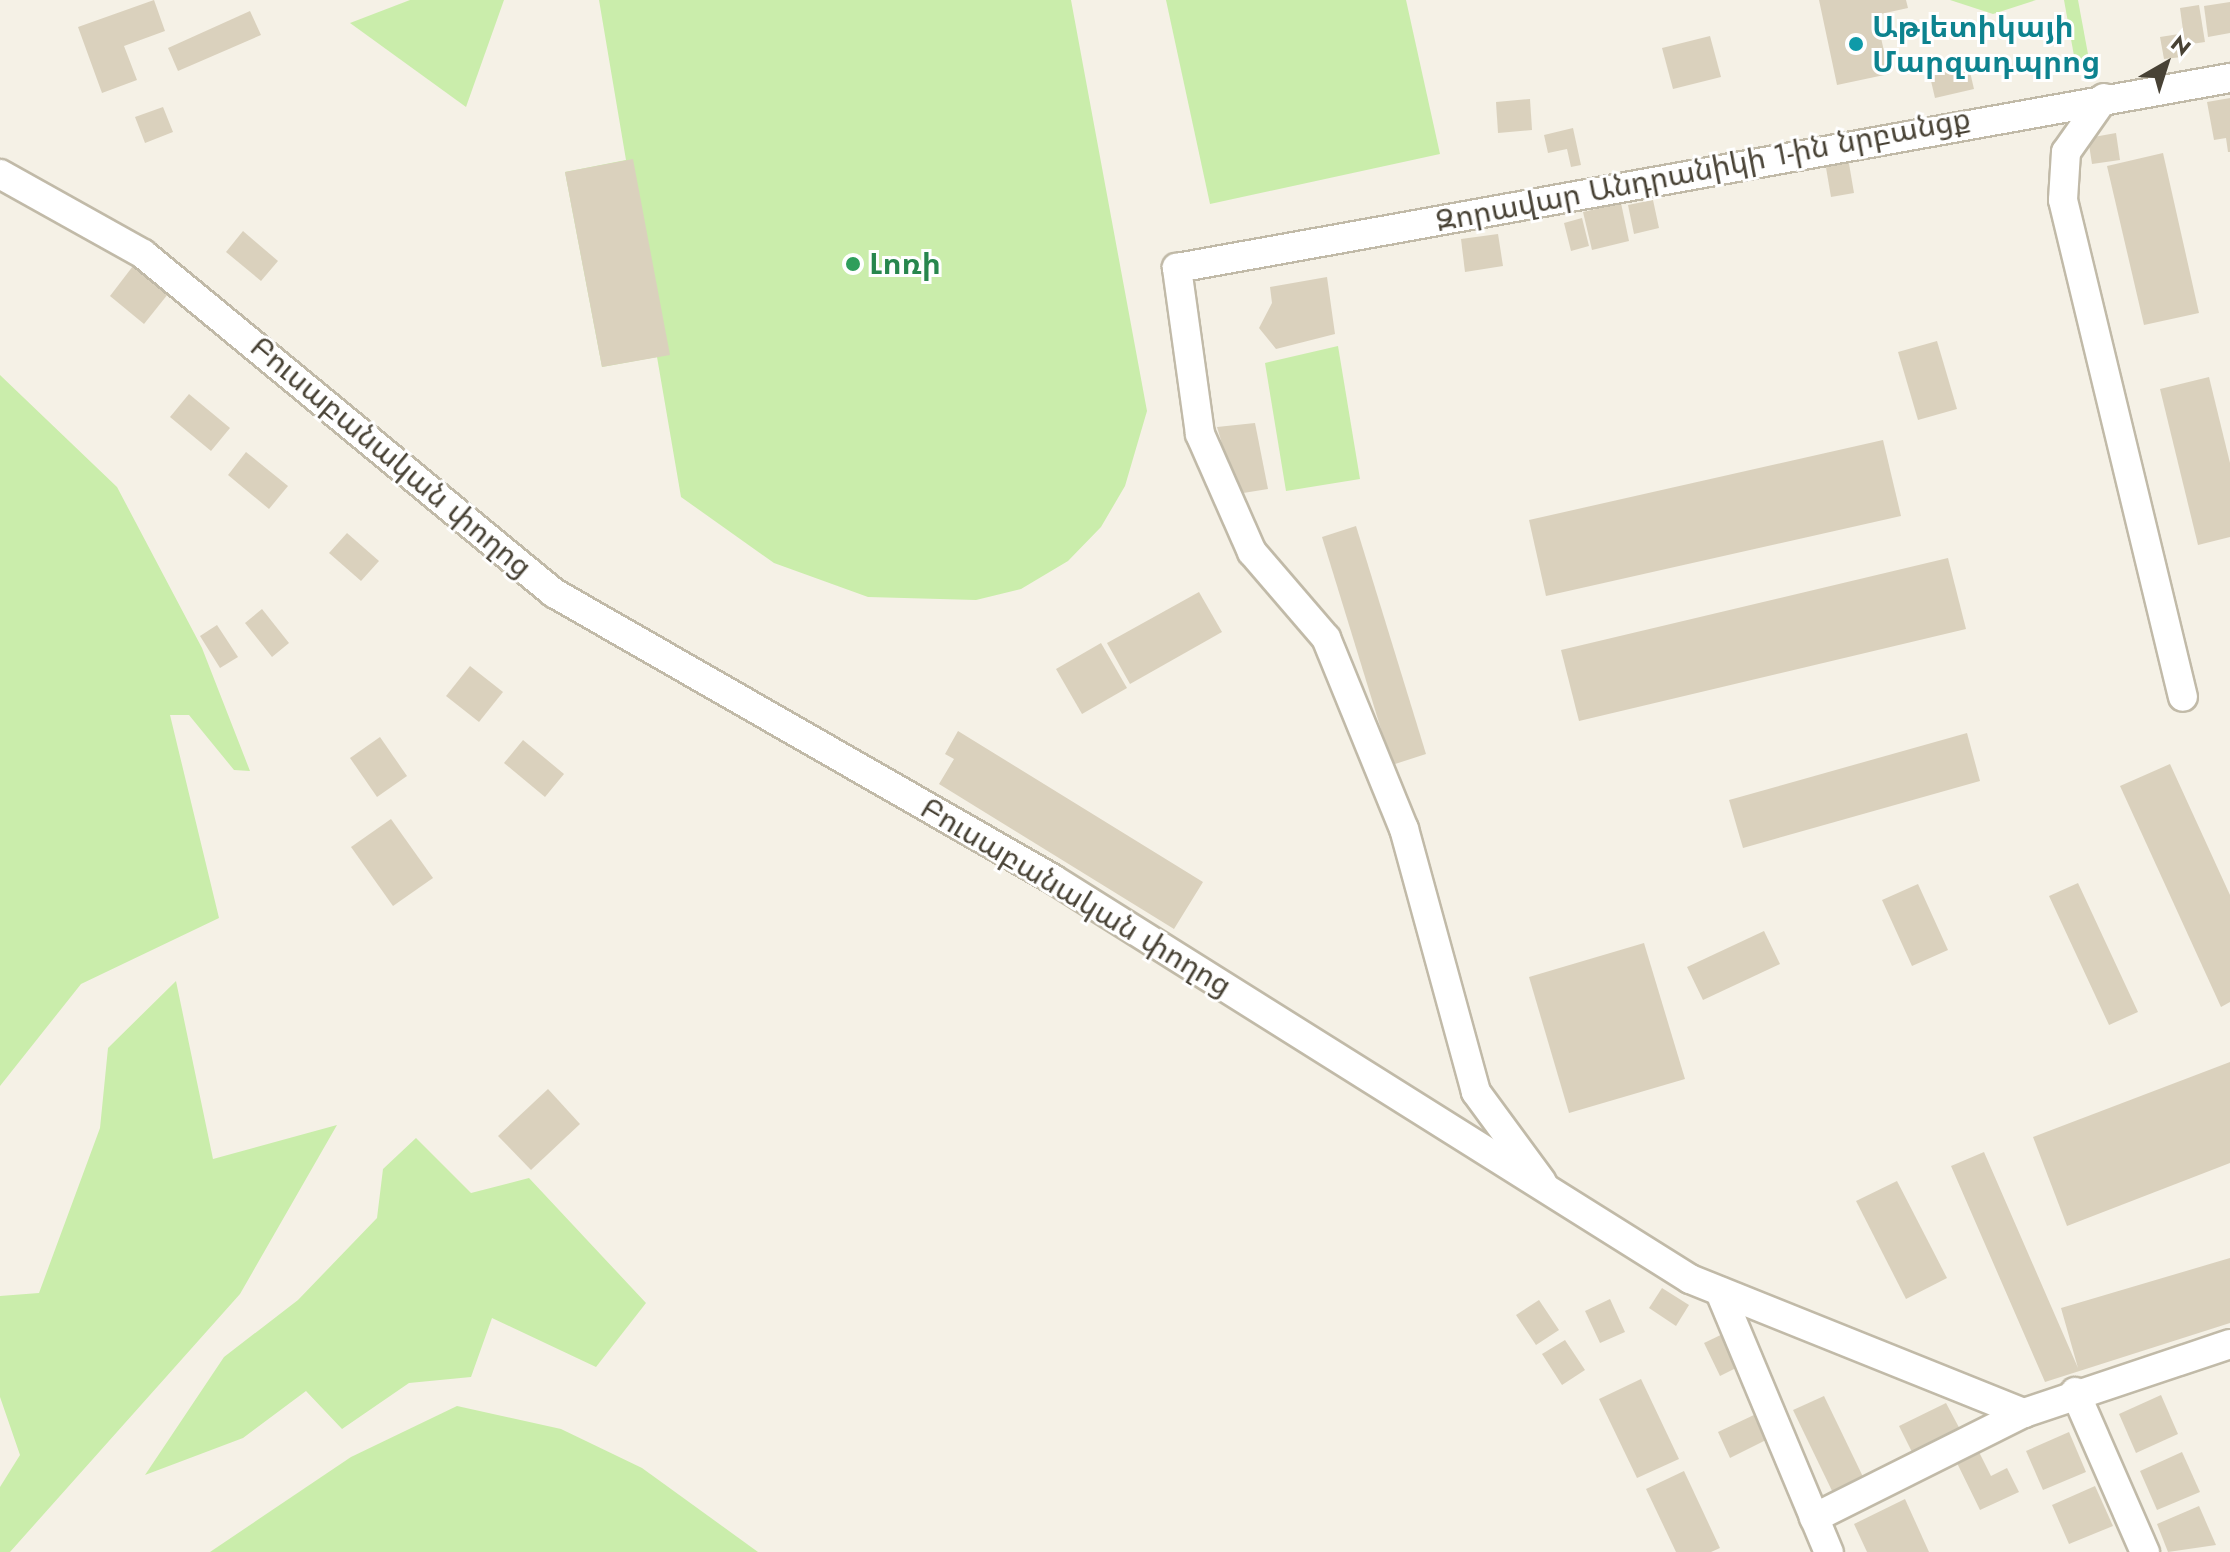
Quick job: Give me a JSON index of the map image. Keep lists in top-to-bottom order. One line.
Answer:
{"streets":{"street":["Զորավար Անդրանիկի 1-ին նրբանցք","Բուսաբանական փողոց"]},"crossings":[["Զորավար Անդրանիկի 1-ին նրբանցք","Բուսաբանական փողոց"]],"places":["Աթլետիկայի Մարզադպրոց","Լոռի"],"north":"top right"}
